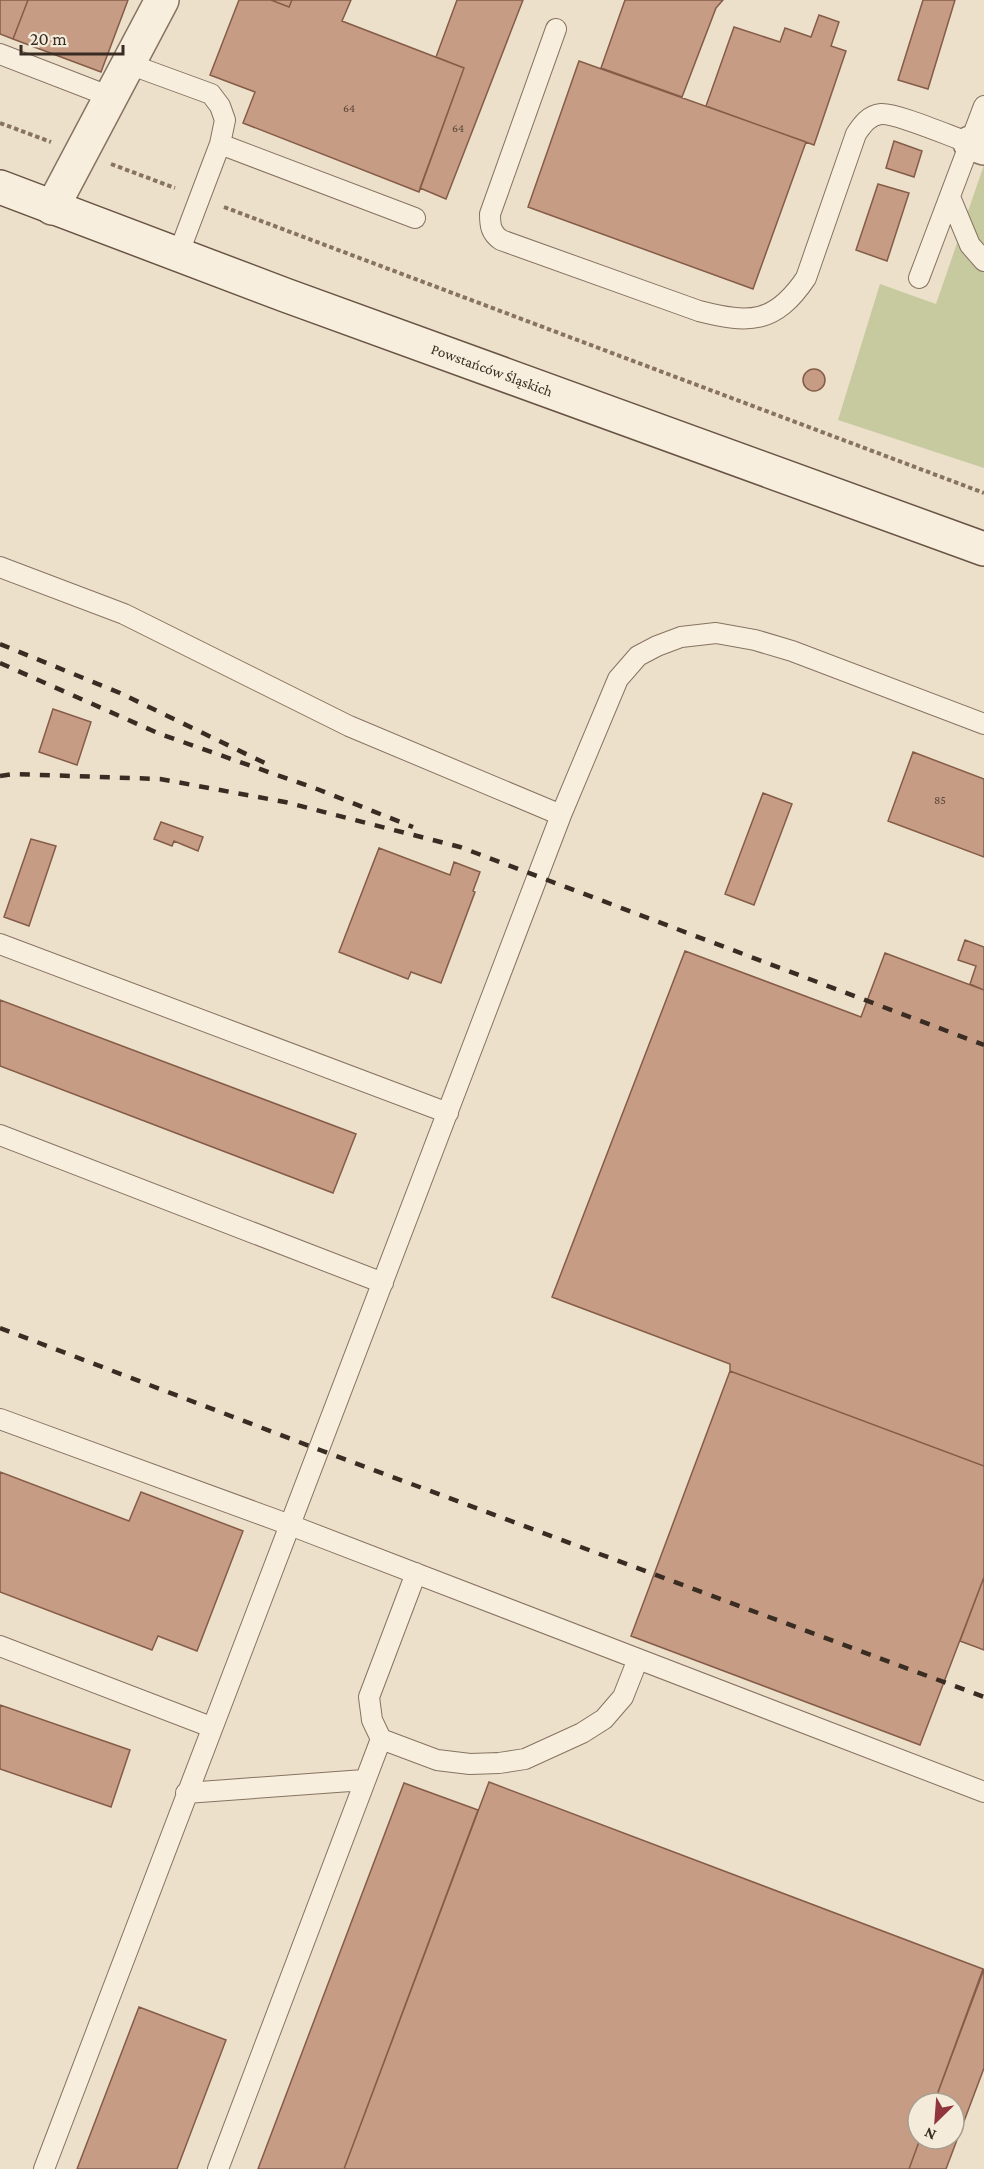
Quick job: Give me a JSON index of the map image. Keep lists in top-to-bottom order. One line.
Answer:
{"streets":{"main road":["Powstańców Śląskich"]},"house_numbers":["64","64","85"],"scale_bar":"20 m","north":"bottom left"}
